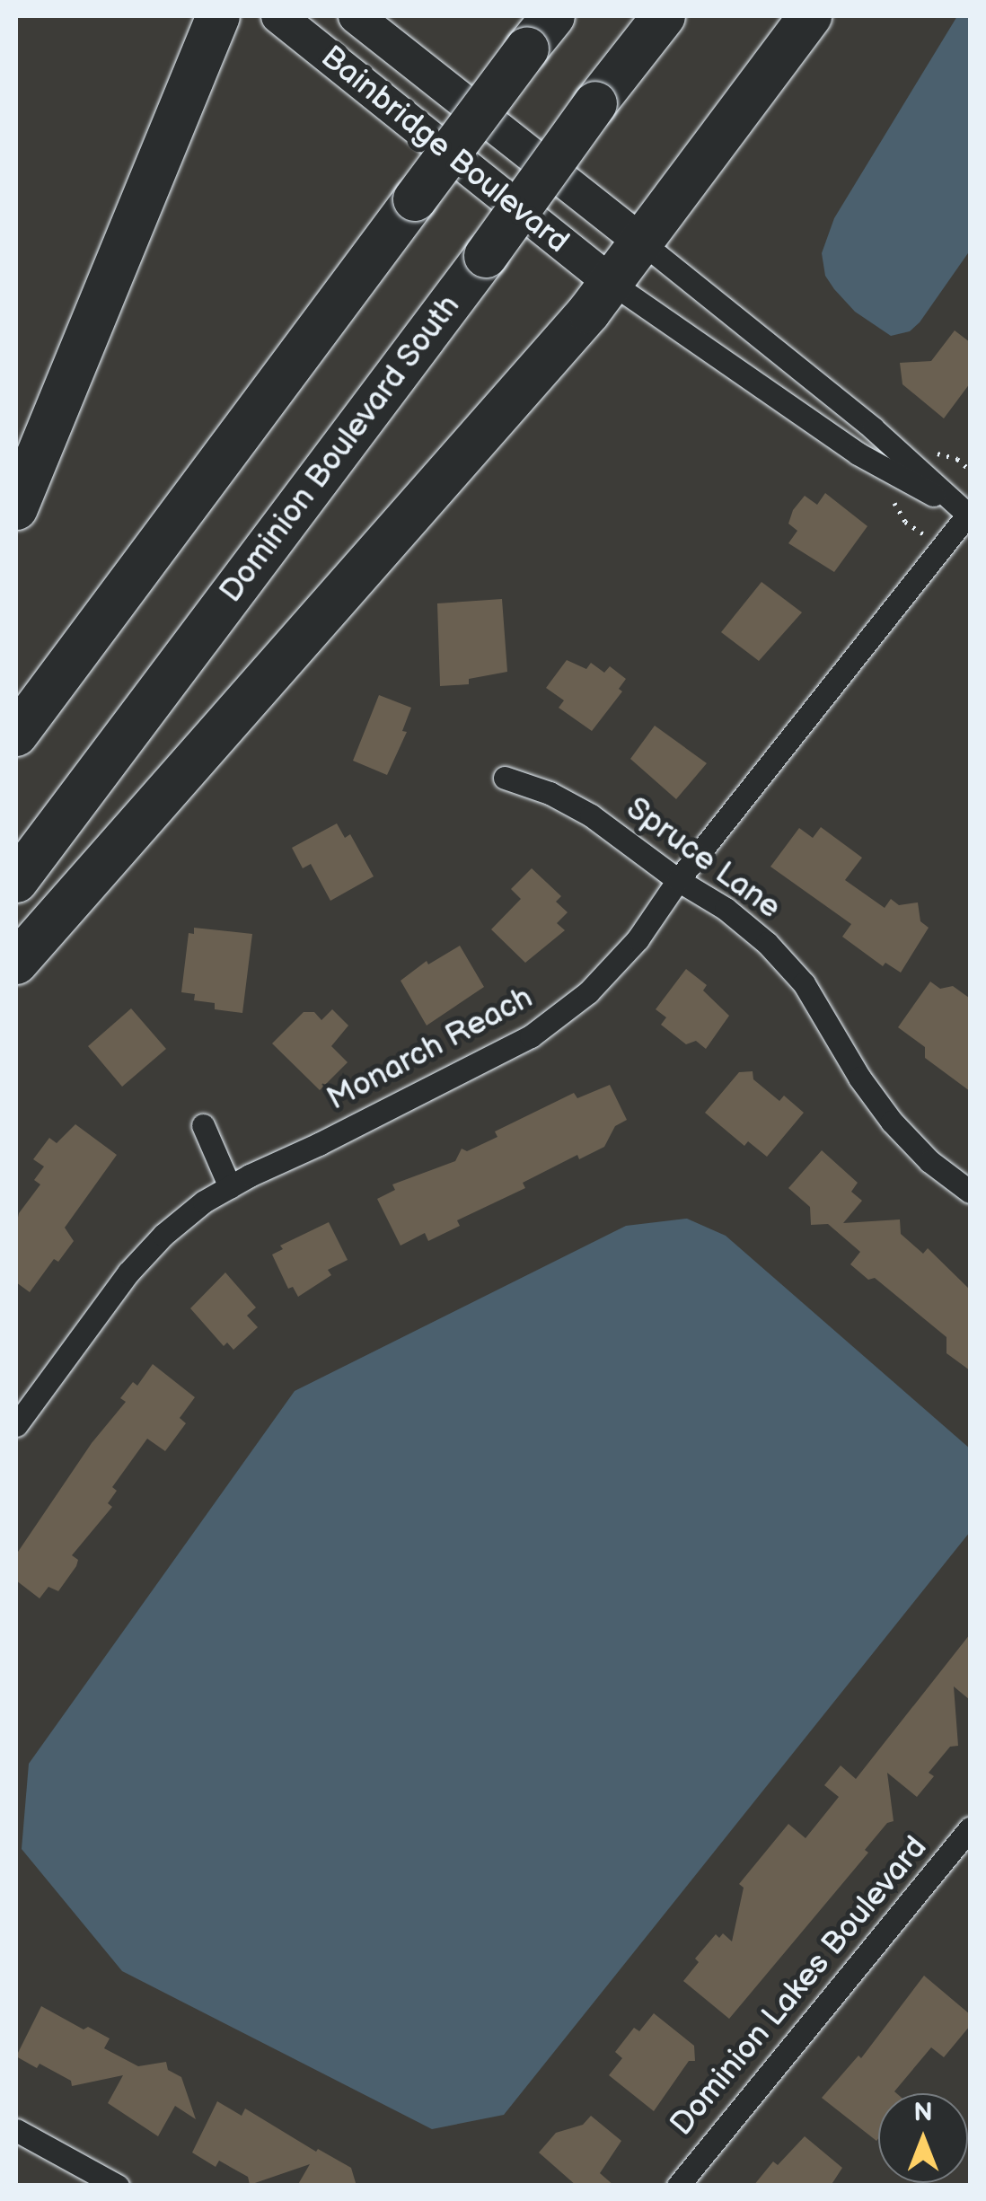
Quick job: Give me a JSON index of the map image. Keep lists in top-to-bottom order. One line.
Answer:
{"streets":{"highway":["Dominion Boulevard South"],"main road":["Bainbridge Boulevard"],"street":["Spruce Lane","Monarch Reach","Dominion Lakes Boulevard"]},"crossings":[["Spruce Lane","Monarch Reach"]],"north":"top"}
